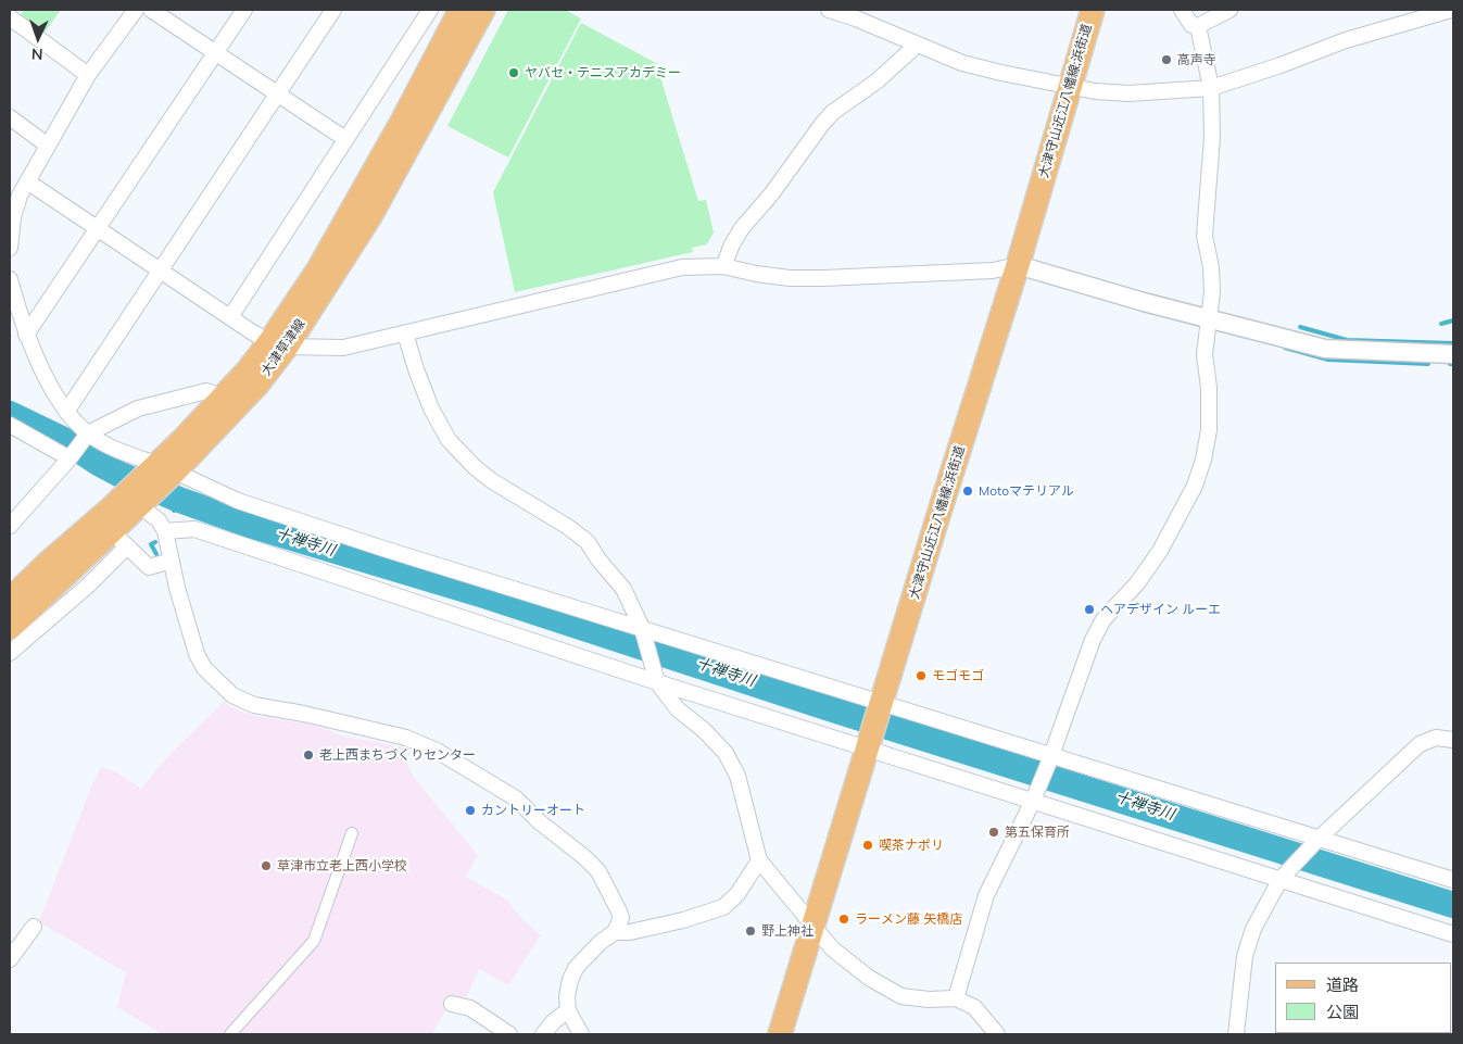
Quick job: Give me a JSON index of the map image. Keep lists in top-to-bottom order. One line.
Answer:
{"streets":{"main road":["大津守山近江八幡線;浜街道","大津草津線"]},"water":["十禅寺川"],"places":["高声寺","ヤバセ・テニスアカデミー","Motoマテリアル","ヘアデザイン ルーエ","モゴモゴ","老上西まちづくりセンター","カントリーオート","第五保育所","喫茶ナポリ","草津市立老上西小学校","ラーメン藤 矢橋店","野上神社"],"legend":["道路","公園"],"north":"bottom"}
